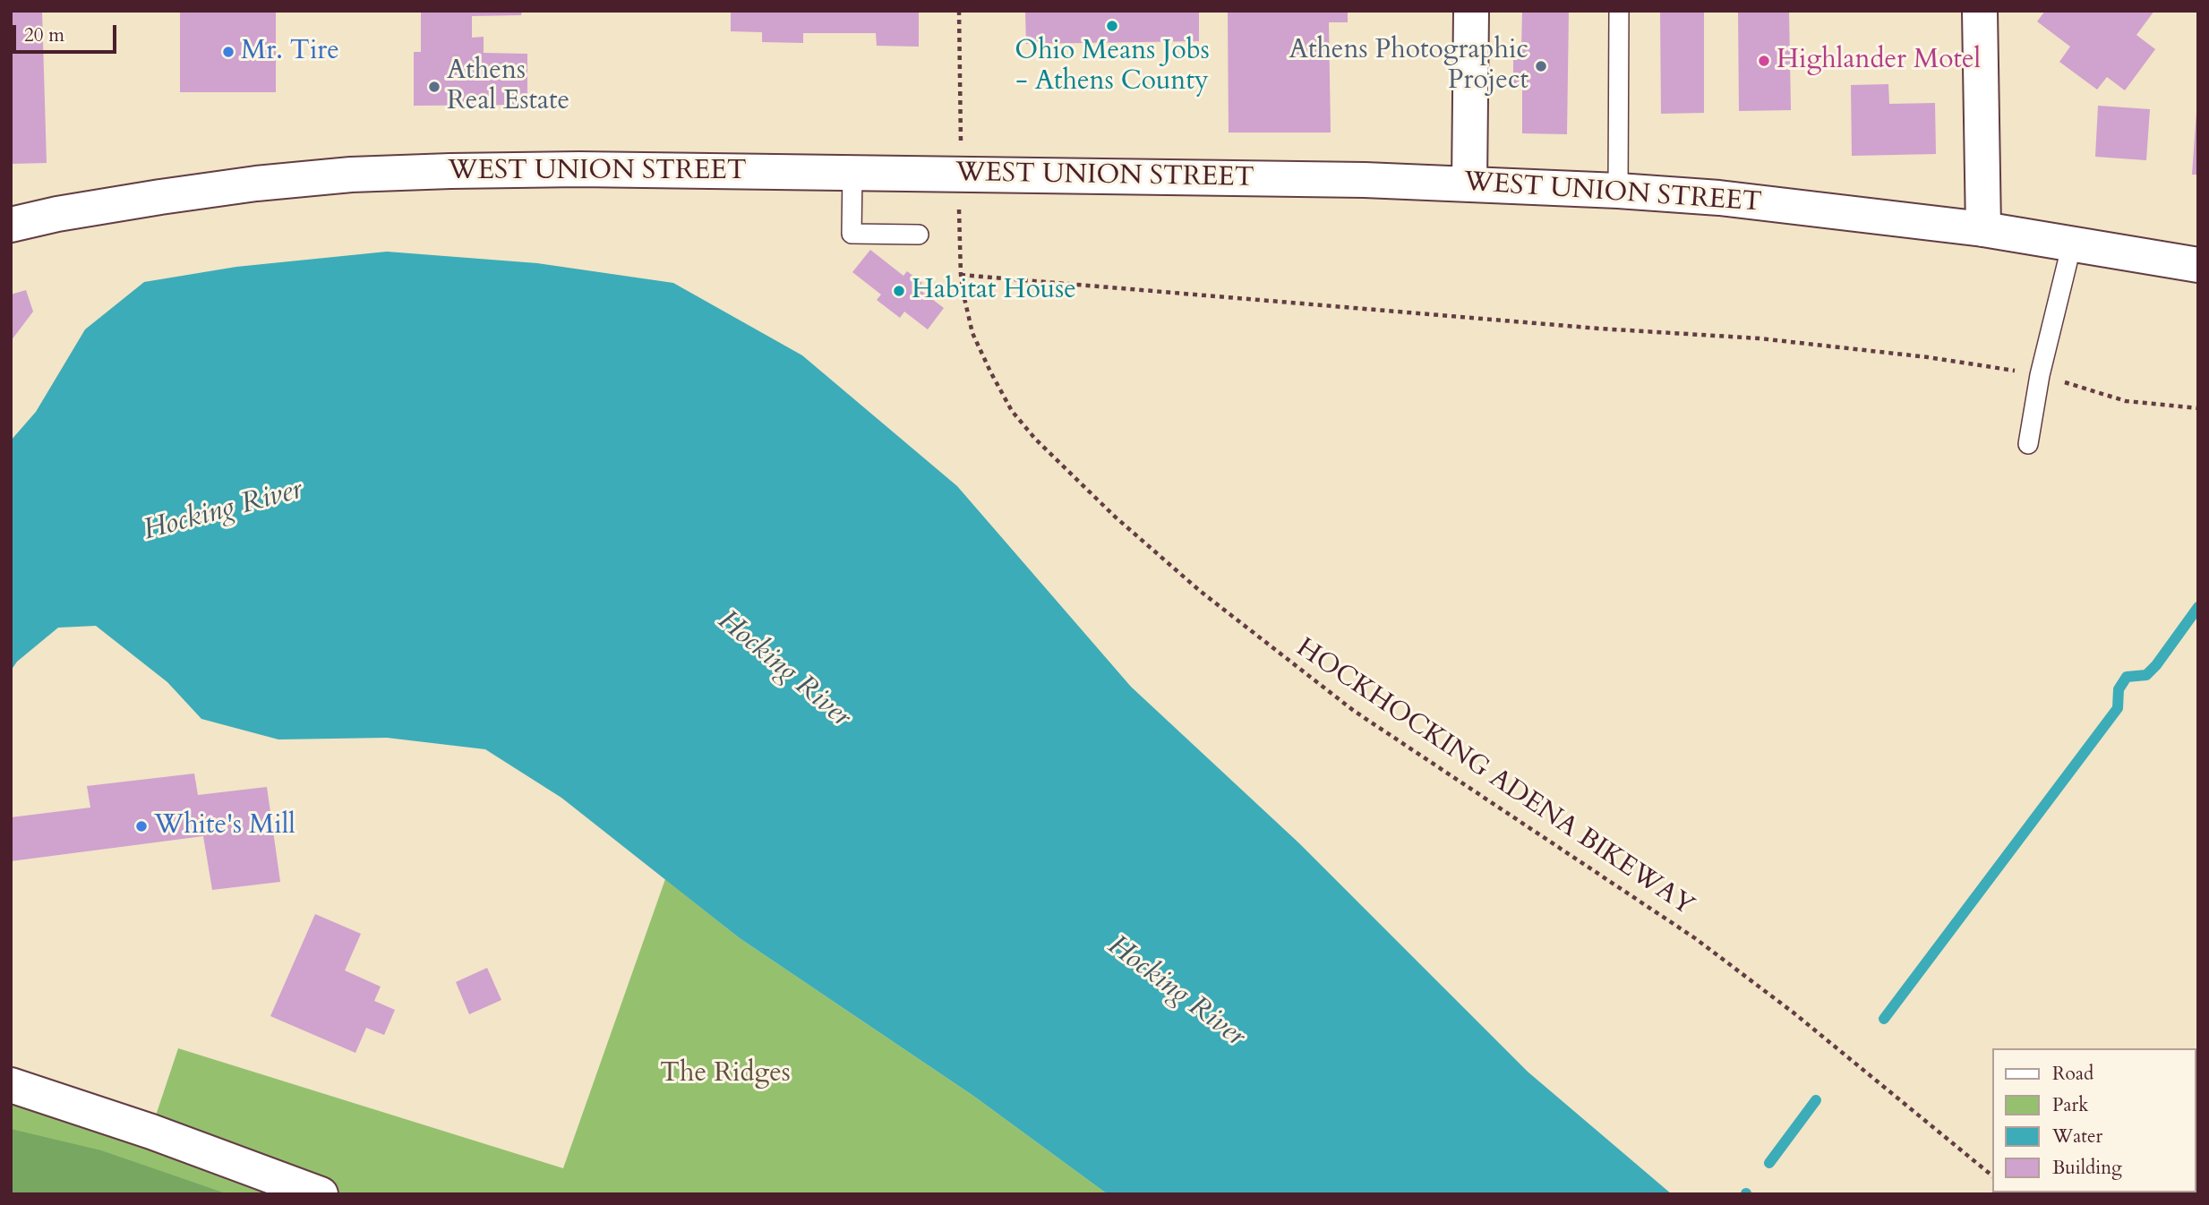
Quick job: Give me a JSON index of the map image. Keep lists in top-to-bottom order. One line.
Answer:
{"streets":{"main road":["WEST UNION STREET"],"path":["HOCKHOCKING ADENA BIKEWAY"]},"water":["Hocking River"],"parks":["The Ridges"],"places":["Ohio Means Jobs - Athens County","Mr. Tire","Highlander Motel","Athens Photographic Project","Athens Real Estate","Habitat House","White's Mill"],"legend":["Road","Park","Water","Building"],"scale_bar":"20 m"}
